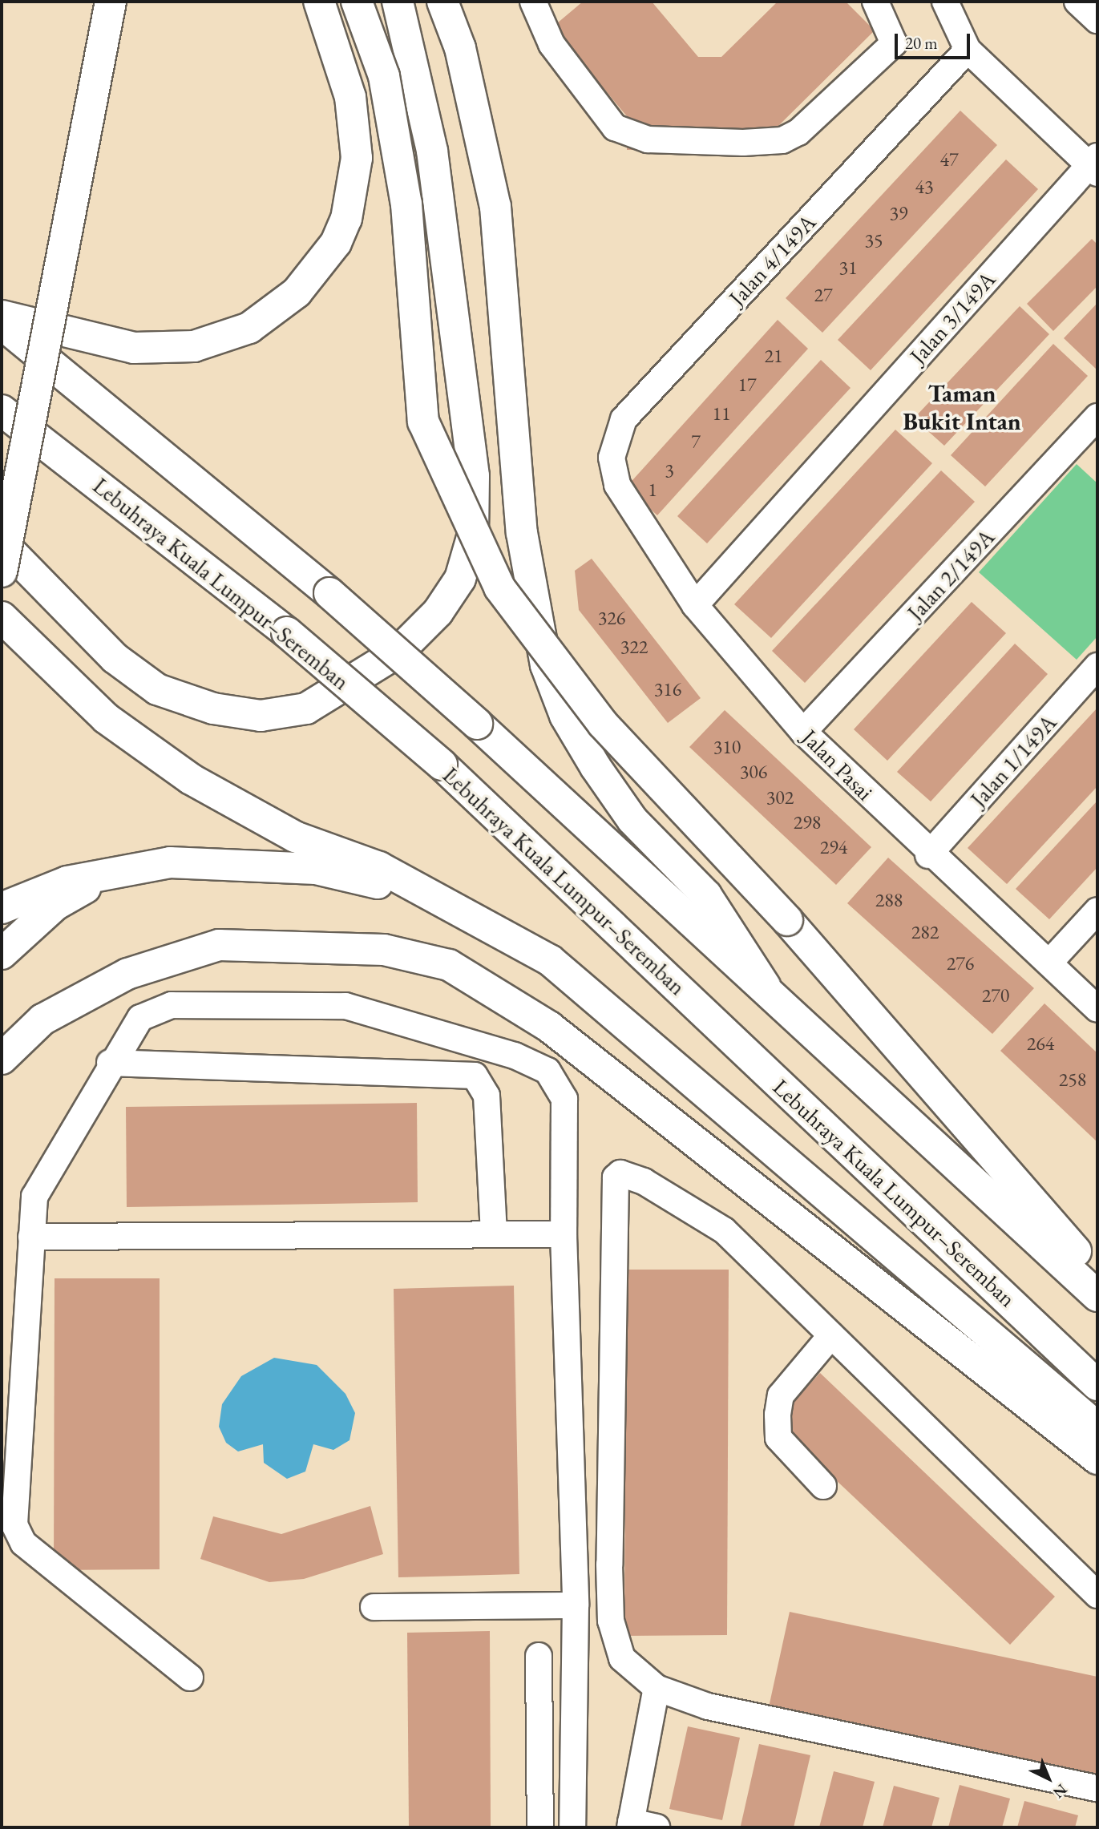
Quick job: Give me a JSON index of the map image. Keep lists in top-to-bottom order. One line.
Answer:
{"streets":{"highway":["Lebuhraya Kuala Lumpur–Seremban"],"street":["Jalan 4/149A","Jalan 3/149A","Jalan 2/149A","Jalan 1/149A","Jalan Pasai"]},"crossings":[["Jalan 4/149A","Jalan Pasai"],["Jalan 3/149A","Jalan Pasai"],["Jalan 2/149A","Jalan Pasai"],["Jalan 1/149A","Jalan Pasai"]],"districts":["Taman Bukit Intan"],"house_numbers":["47","43","39","35","31","27","21","17","11","7","3","1","326","322","316","310","306","302","298","294","288","282","276","270","264","258"],"scale_bar":"20 m","north":"bottom right"}
